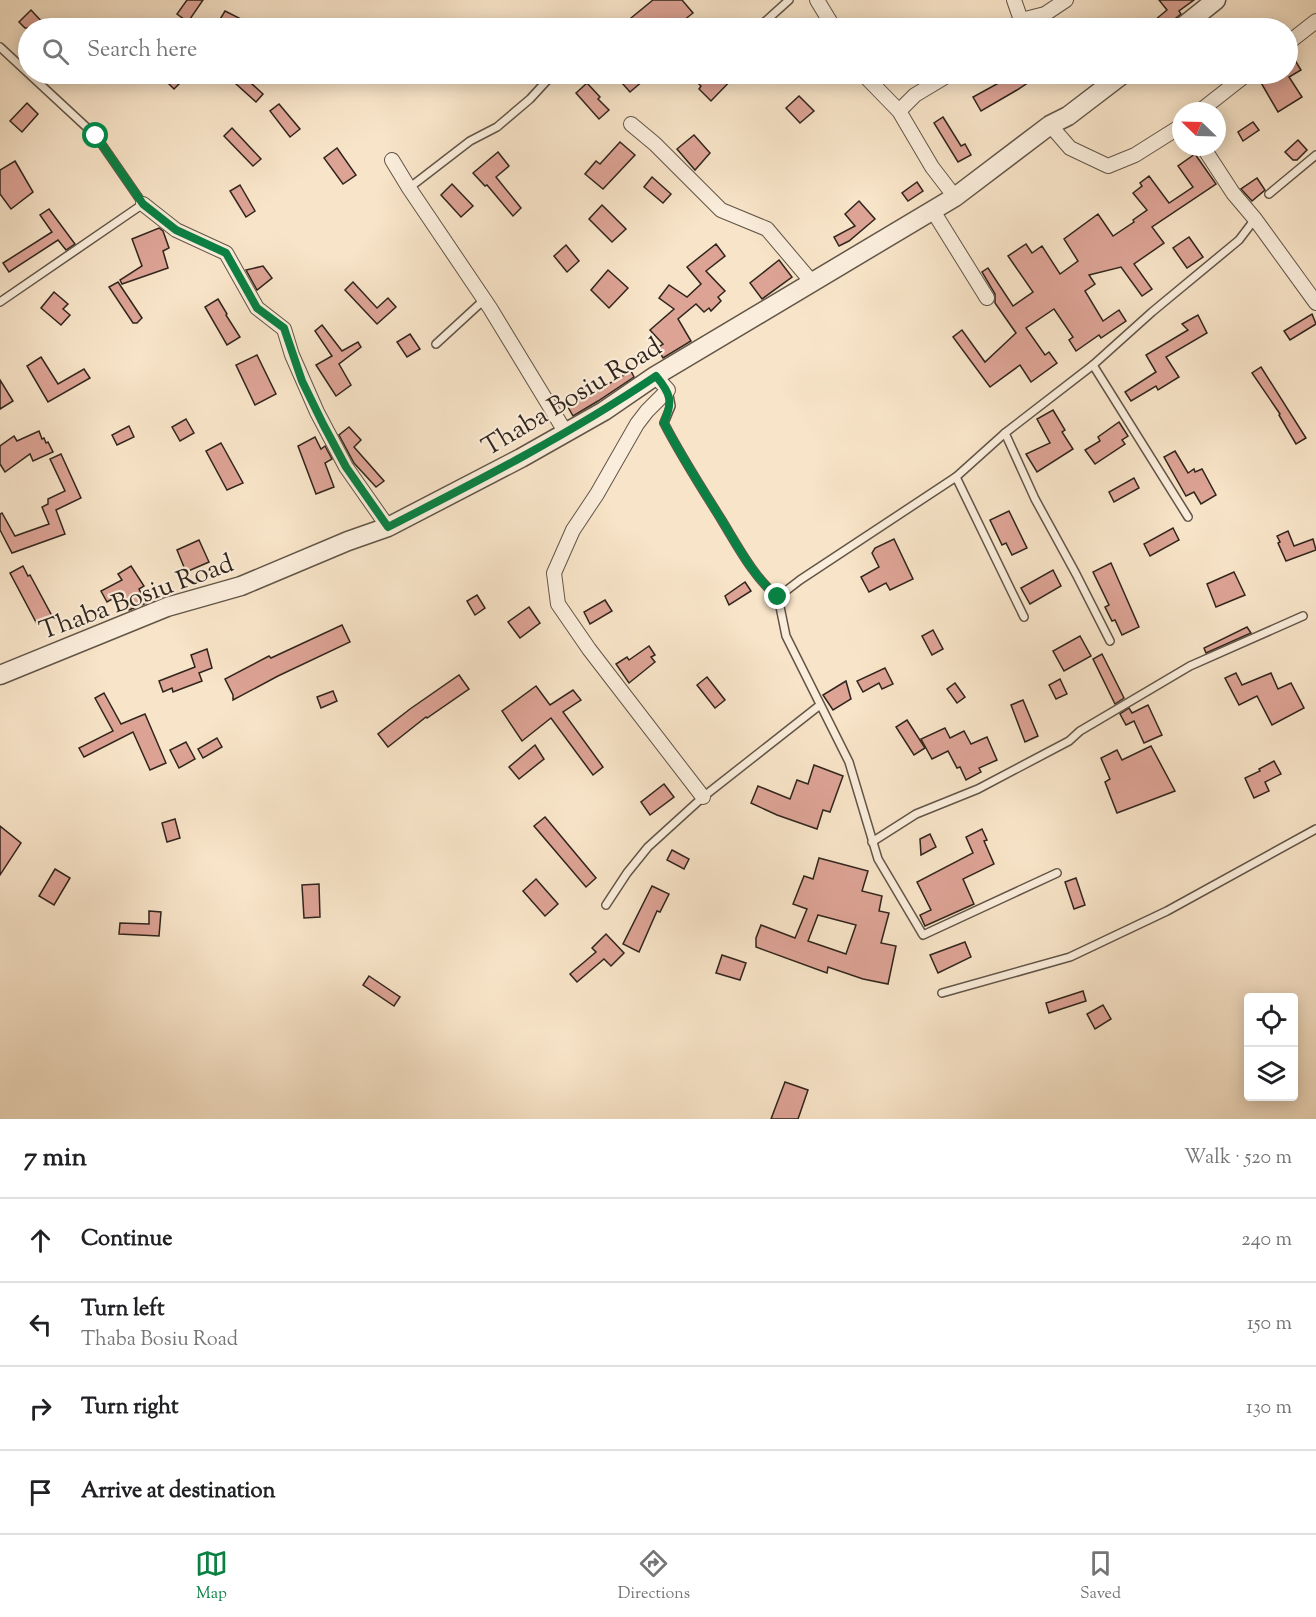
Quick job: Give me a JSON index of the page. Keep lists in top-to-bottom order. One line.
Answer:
{"streets":{"street":["Thaba Bosiu Road"]},"north":"top left","page":{"search":"Search here","heading":["7 min","Walk · 520 m"],"list":[["Continue","240 m"],["Turn left","Thaba Bosiu Road","150 m"],["Turn right","130 m"],"Arrive at destination"],"nav":["Map","Directions","Saved"]}}
